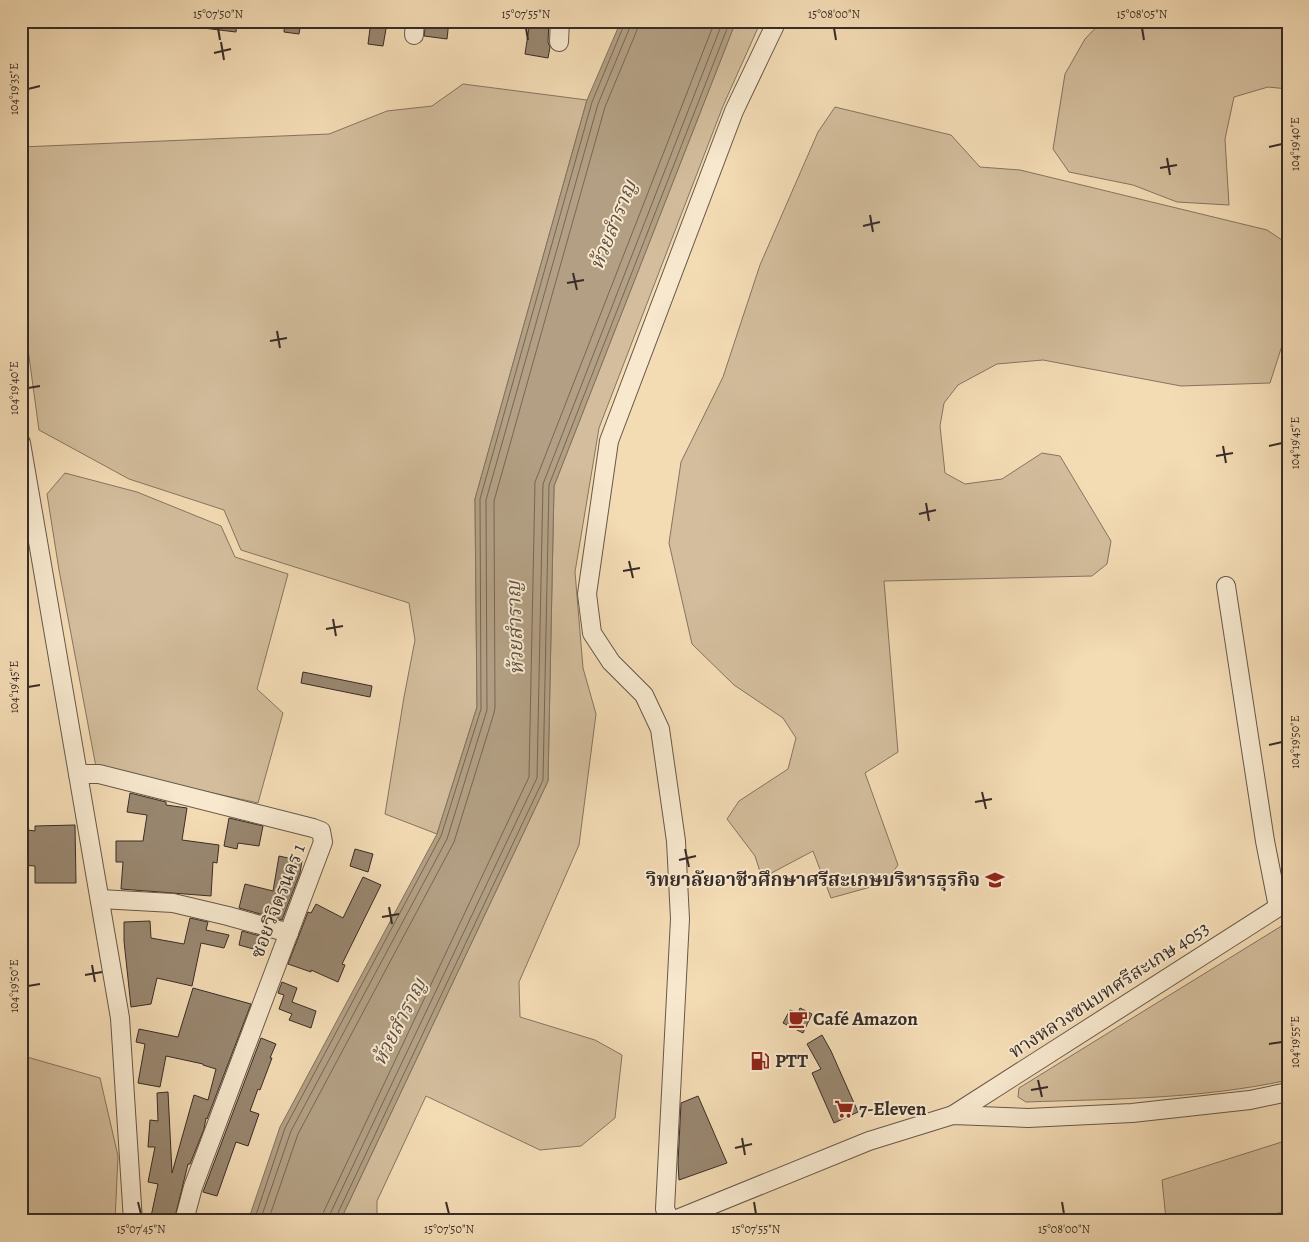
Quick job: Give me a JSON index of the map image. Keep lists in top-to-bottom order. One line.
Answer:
{"streets":{"street":["ซอยวิจิตรนคร 1","ทางหลวงชนบทศรีสะเกษ 4053"]},"water":["ห้วยสำราญ"],"places":{"school or university":["วิทยาลัยอาชีวศึกษาศรีสะเกษบริหารธุรกิจ"],"cafe":["Café Amazon"],"fuel station":["PTT"],"supermarket":["7-Eleven"]},"coordinates":["15°07'50\"N","15°07'55\"N","15°08'00\"N","15°08'05\"N","104°19'35\"E","104°19'40\"E","104°19'45\"E","104°19'50\"E","104°19'55\"E","15°07'45\"N"]}
